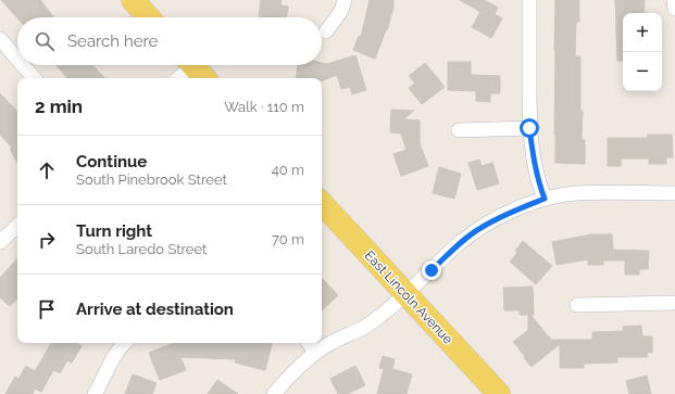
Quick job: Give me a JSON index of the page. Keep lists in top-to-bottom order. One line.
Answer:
{"streets":{"main road":["East Lincoln Avenue"]},"page":{"map_buttons":["+","−"],"search":"Search here","heading":["2 min","Walk · 110 m"],"list":[["Continue","South Pinebrook Street","40 m"],["Turn right","South Laredo Street","70 m"],"Arrive at destination"]}}
